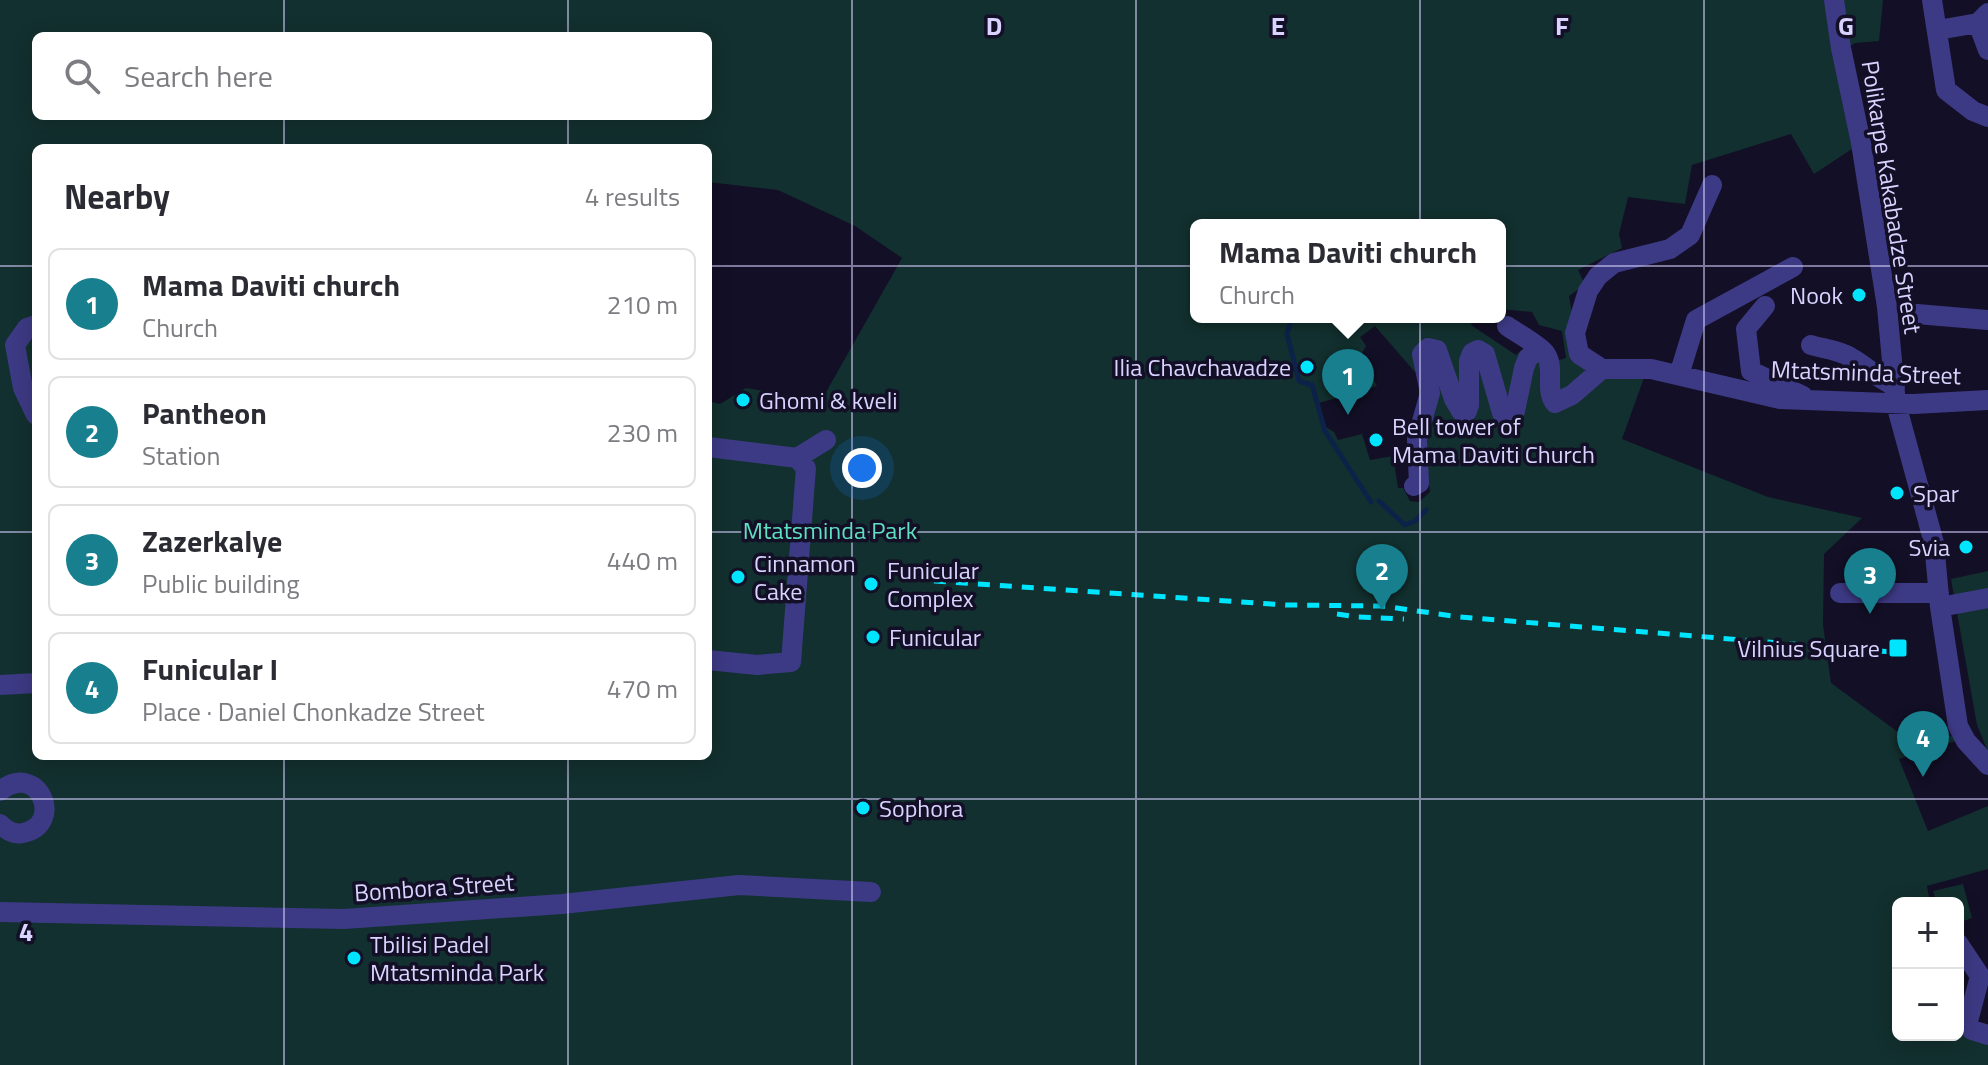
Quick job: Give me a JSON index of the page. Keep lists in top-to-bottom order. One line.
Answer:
{"streets":{"street":["Polikarpe Kakabadze Street","Mtatsminda Street","Bombora Street"]},"crossings":[["Polikarpe Kakabadze Street","Mtatsminda Street"]],"parks":["Mtatsminda Park"],"places":{"other":["Nook","Ilia Chavchavadze","Ghomi & kveli","Bell tower of Mama Daviti Church","Spar","Svia","Cinnamon Cake","Funicular Complex","Funicular","Sophora","Tbilisi Padel Mtatsminda Park"],"transit":["Vilnius Square"]},"page":{"search":"Search here","heading":["Nearby","4 results"],"popup":["Mama Daviti church","Church"],"list":[{"mark":"1","name":"Mama Daviti church","note":"Church","value":"210 m"},{"mark":"2","name":"Pantheon","note":"Station","value":"230 m"},{"mark":"3","name":"Zazerkalye","note":"Public building","value":"440 m"},{"mark":"4","name":"Funicular I","note":"Place · Daniel Chonkadze Street","value":"470 m"}],"pins":["1","2","3","4"],"map_buttons":["+","−"]},"grid":{"columns":["D","E","F","G"],"rows":["4"]}}
